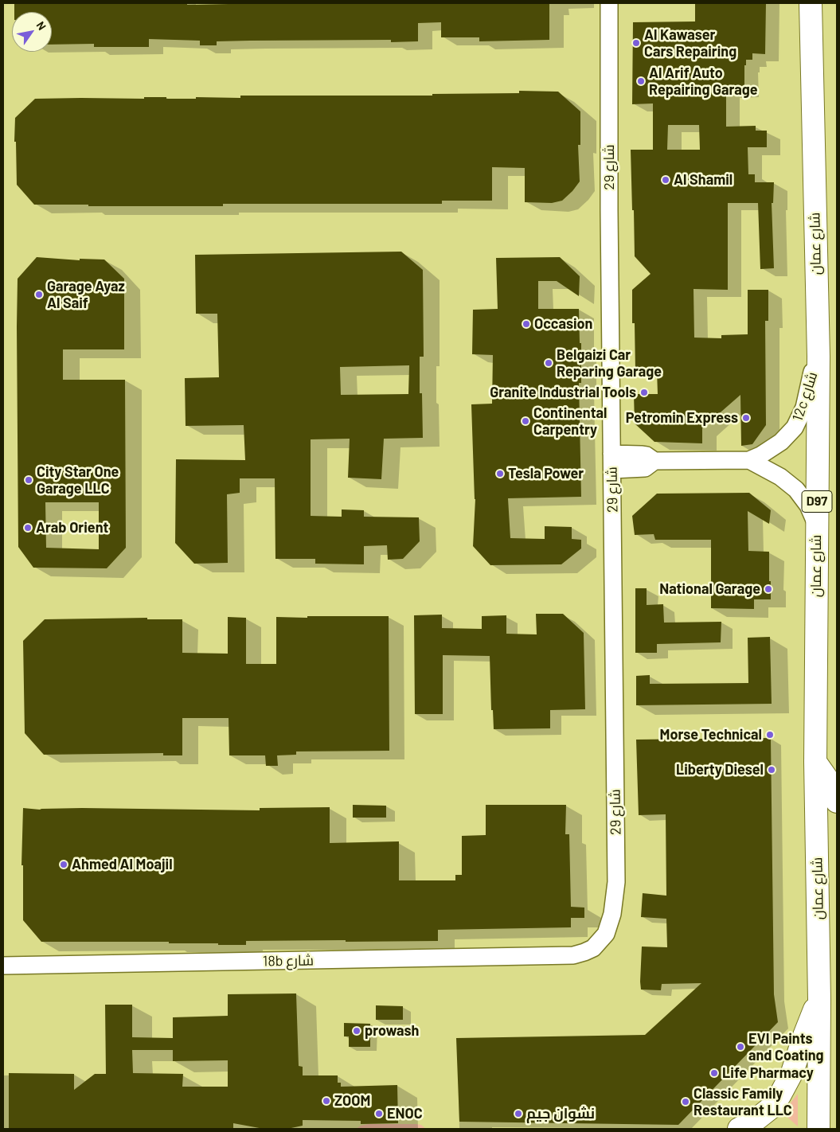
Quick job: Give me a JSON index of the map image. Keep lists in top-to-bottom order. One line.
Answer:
{"streets":{"main road":["شارع عمان","D97"],"street":["شارع 29","12c شارع","18b شارع"]},"crossings":[["شارع 29","12c شارع"],["شارع 29","18b شارع"],["شارع عمان","12c شارع"]],"places":["Al Kawaser Cars Repairing","Al Arif Auto Repairing Garage","Al Shamil","Garage Ayaz Al Saif","Occasion","Belgaizi Car Reparing Garage","Granite Industrial Tools","Petromin Express","Continental Carpentry","Tesla Power","City Star One Garage LLC","Arab Orient","National Garage","Morse Technical","Liberty Diesel","Ahmed Al Moajil","prowash","EVI Paints and Coating","Life Pharmacy","ZOOM","Classic Family Restaurant LLC","ENOC","نشوان جيم"],"north":"top right"}
